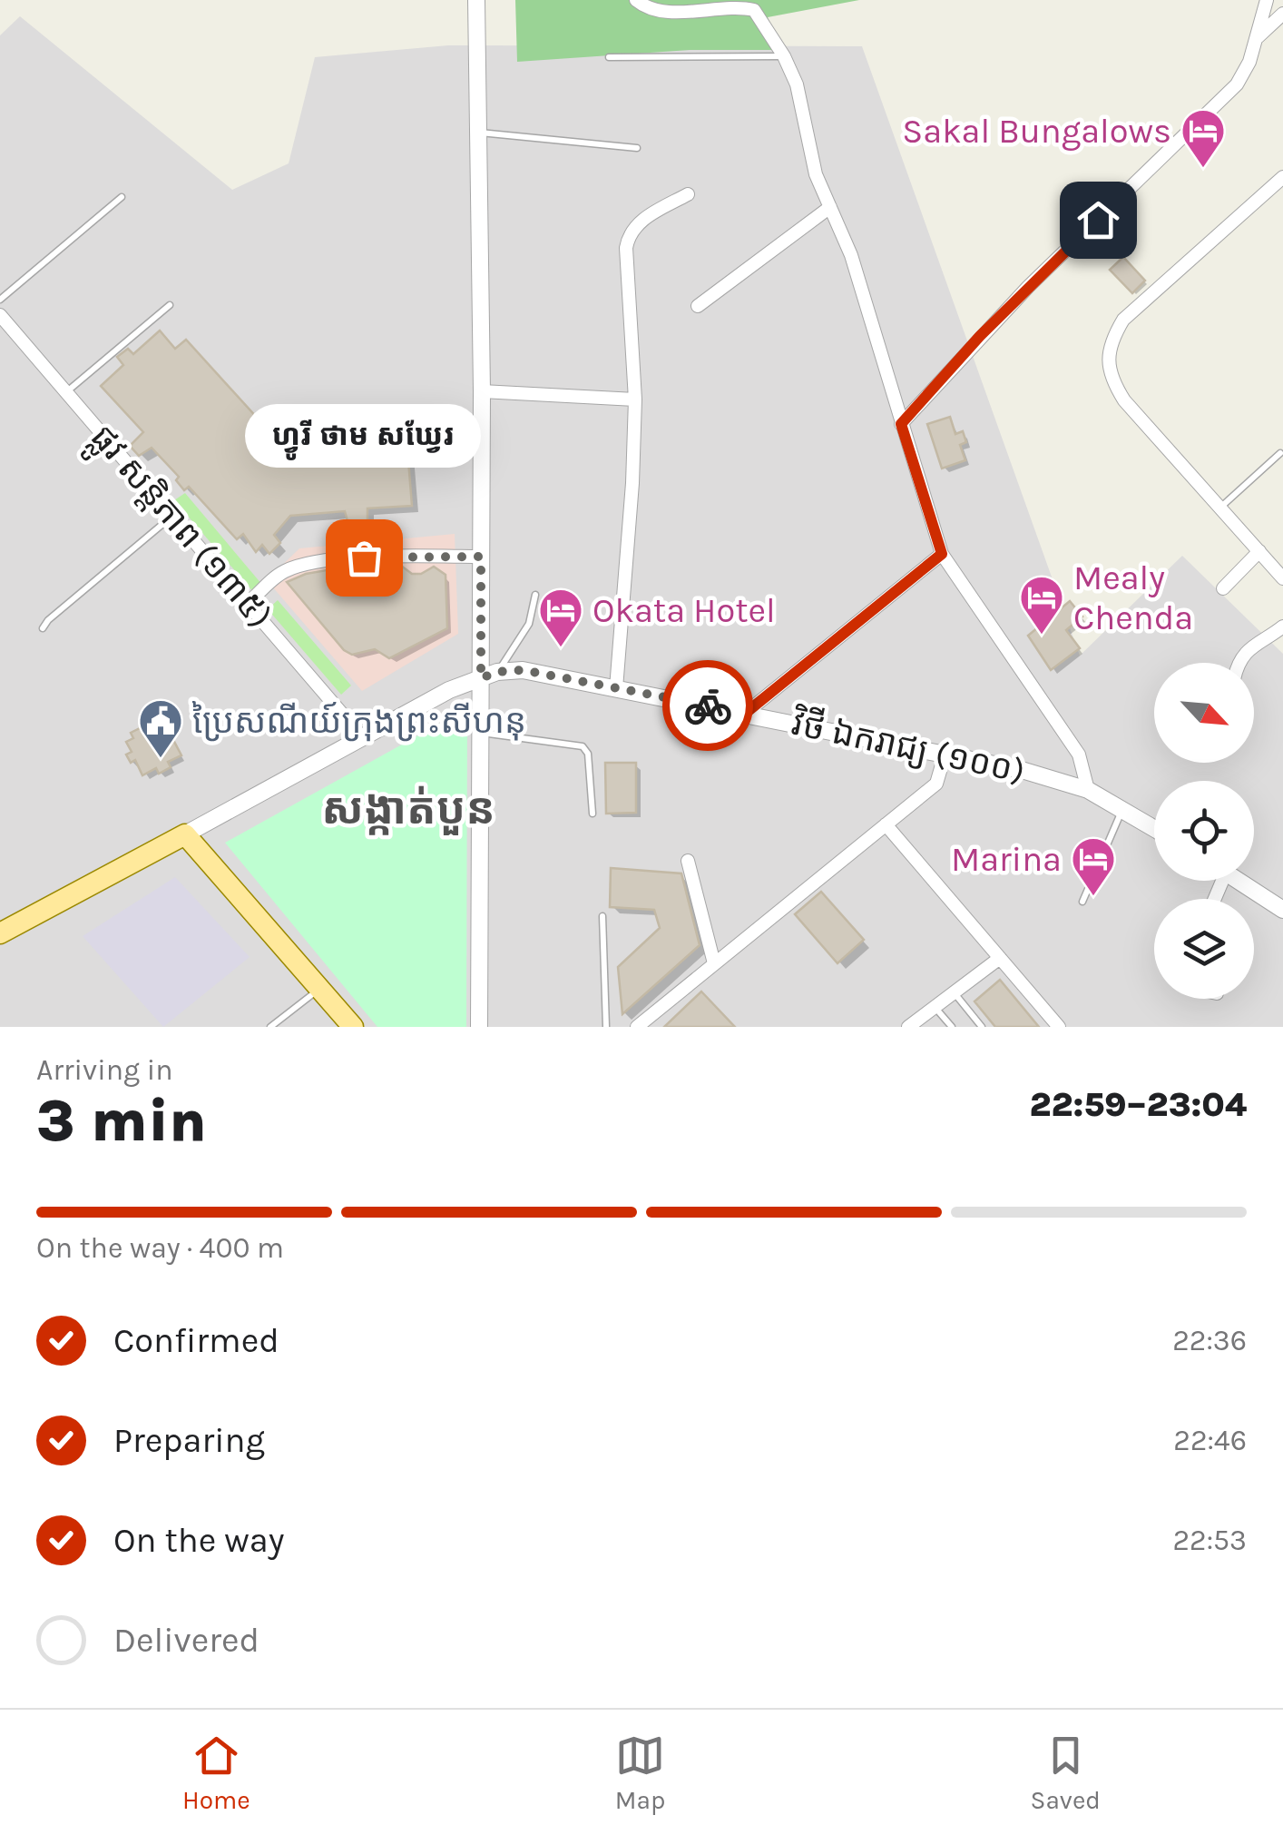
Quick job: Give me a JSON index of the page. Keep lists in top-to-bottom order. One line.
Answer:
{"streets":{"street":["ផ្លូវ សន្តិភាព (១៣៥)","វិថី ឯករាជ្យ (១០០)"]},"crossings":[["ផ្លូវ សន្តិភាព (១៣៥)","វិថី ឯករាជ្យ (១០០)"]],"districts":["សង្កាត់បួន"],"places":{"hotel":["Sakal Bungalows","Mealy Chenda","Okata Hotel","Marina"],"other":["ហ្វូរី ថាម សឃ្វែរ"],"public building":["ប្រៃសណីយ៍ក្រុងព្រះសីហនុ"]},"north":"bottom right","page":{"bubble":"ហ្វូរី ថាម សឃ្វែរ","heading":["3 min","Arriving in","22:59–23:04"],"bar":"On the way · 400 m","list":[["Confirmed","22:36"],["Preparing","22:46"],["On the way","22:53"],"Delivered"],"tabs":["Home","Map","Saved"]}}
